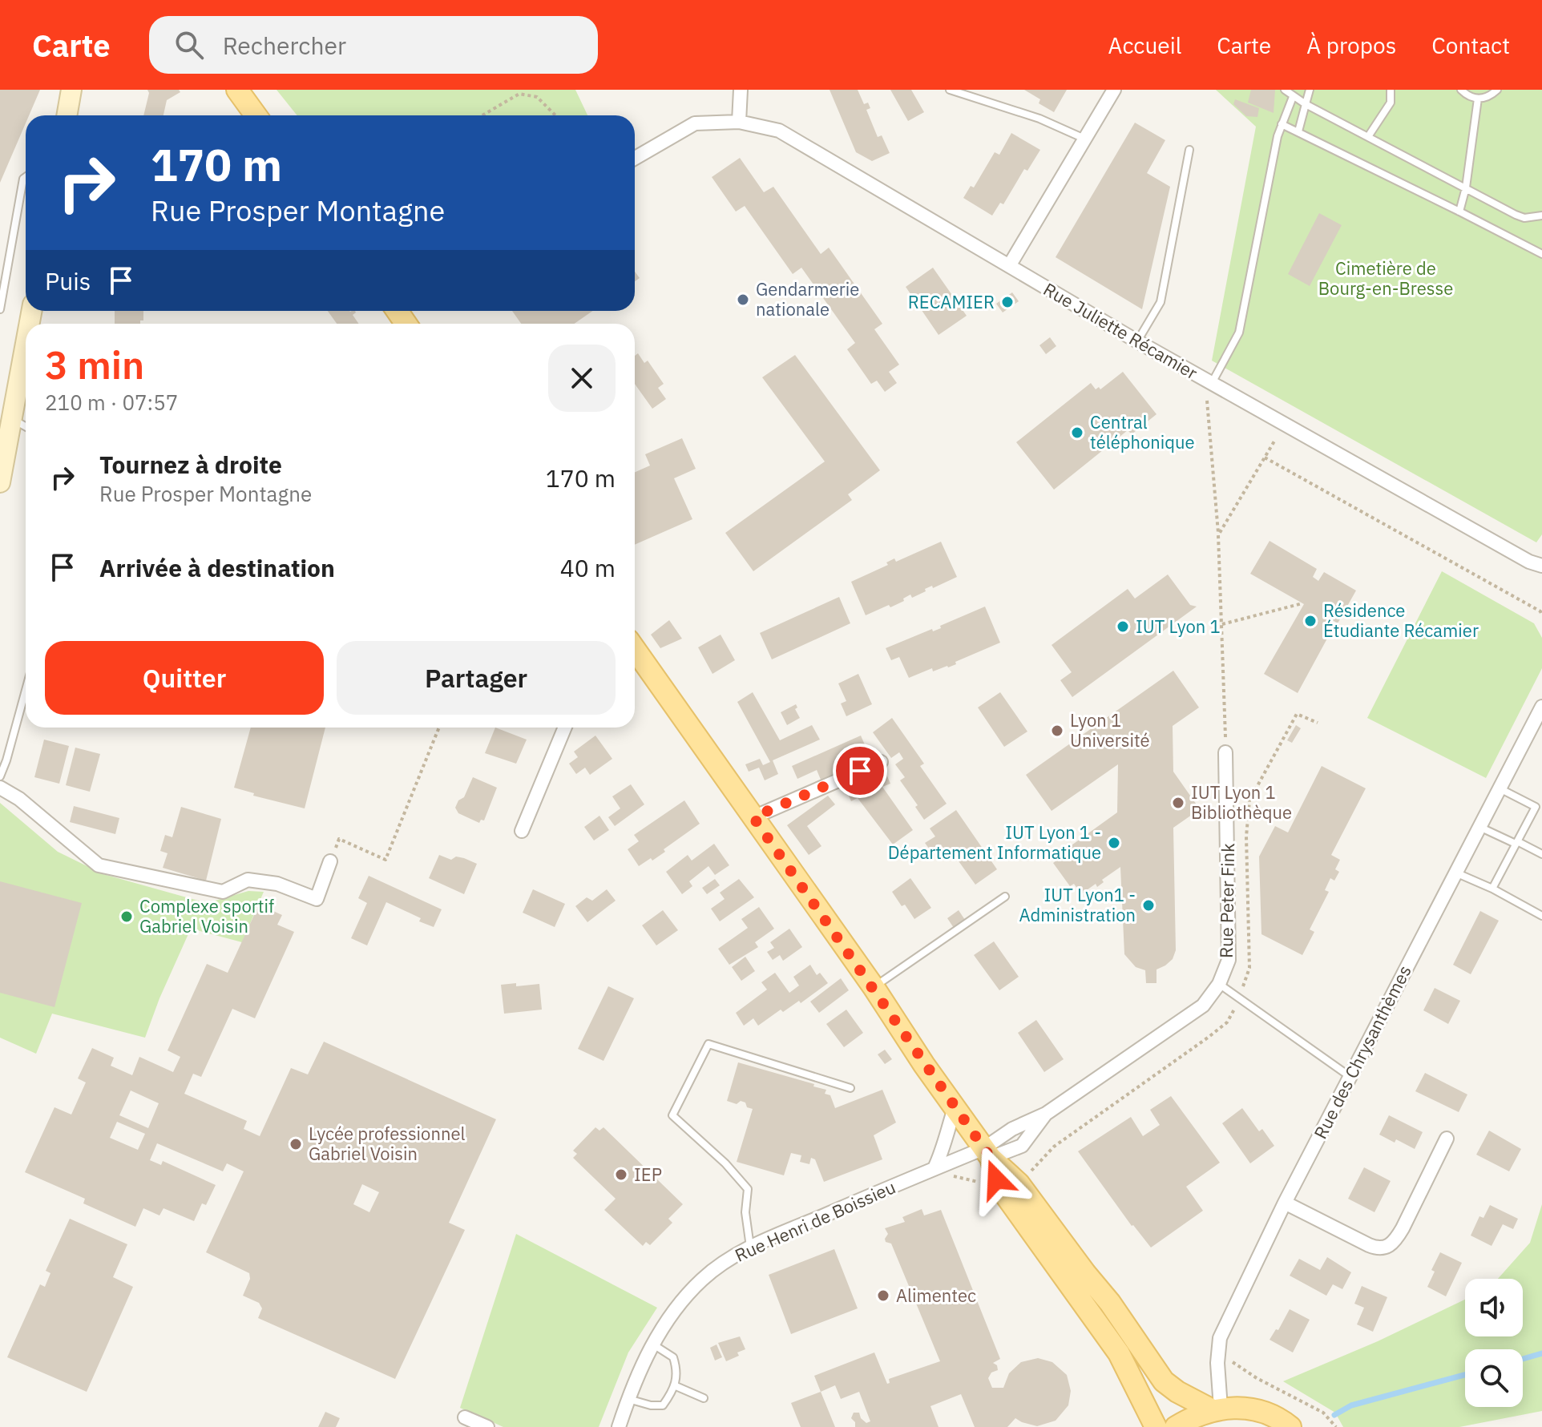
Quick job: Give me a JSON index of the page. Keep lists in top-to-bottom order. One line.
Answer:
{"streets":{"street":["Rue Juliette Récamier","Rue Peter Fink","Rue des Chrysanthèmes","Rue Henri de Boissieu"]},"crossings":[["Rue Peter Fink","Rue Henri de Boissieu"]],"parks":["Cimetière de Bourg-en-Bresse"],"places":["Gendarmerie nationale","RECAMIER","Central téléphonique","Résidence Étudiante Récamier","IUT Lyon 1","Lyon 1 Université","IUT Lyon 1 Bibliothèque","IUT Lyon 1 - Département Informatique","IUT Lyon1 - Administration","Complexe sportif Gabriel Voisin","Lycée professionnel Gabriel Voisin","IEP","Alimentec"],"page":{"header":"Carte","search":"Rechercher","nav":["Accueil","Carte","À propos","Contact"],"turn":["170 m","Rue Prosper Montagne"],"then":"Puis","heading":["3 min","210 m · 07:57"],"list":[{"name":"Tournez à droite","note":"Rue Prosper Montagne","value":"170 m"},{"name":"Arrivée à destination","value":"40 m"}],"buttons":["Quitter","Partager"]}}
